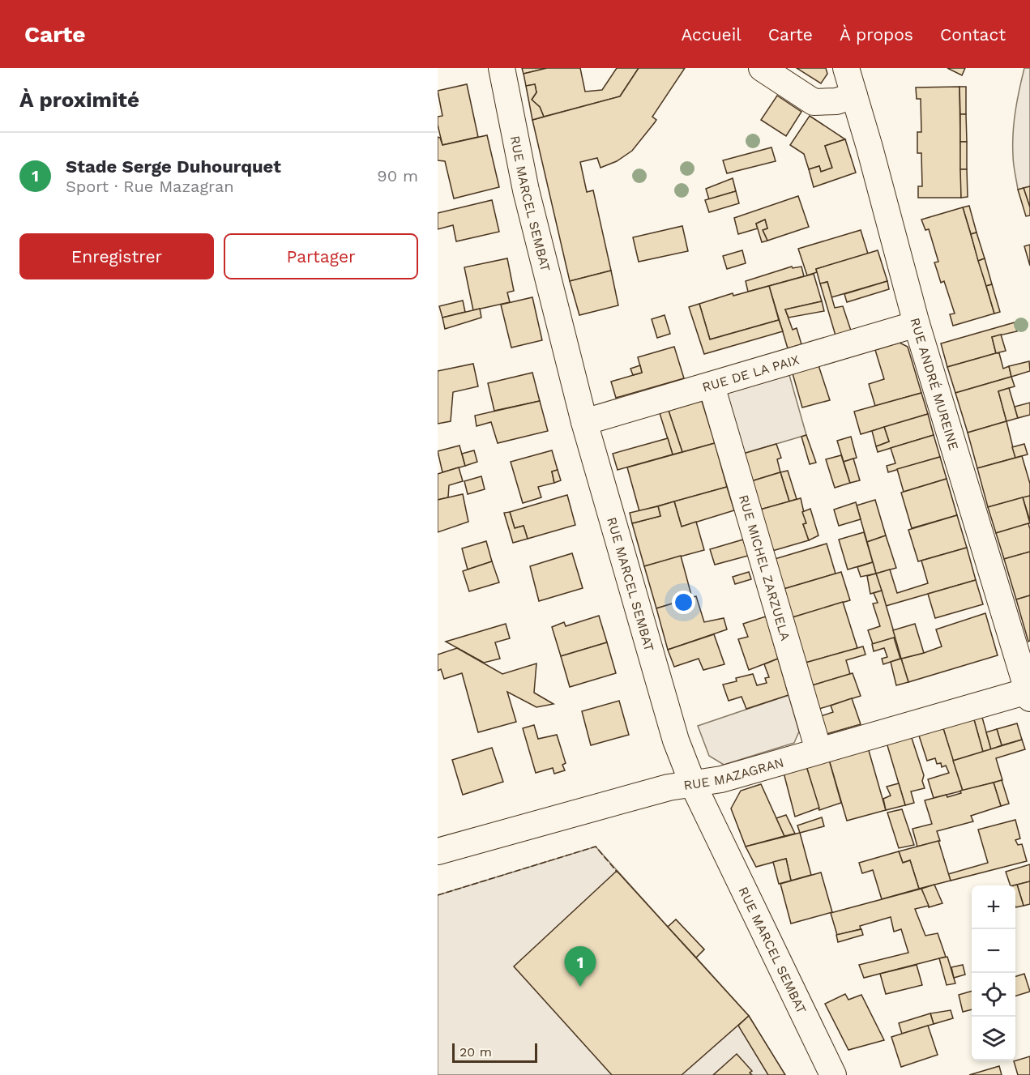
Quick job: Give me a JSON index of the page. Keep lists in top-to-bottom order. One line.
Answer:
{"streets":{"street":["RUE MARCEL SEMBAT","RUE DE LA PAIX","RUE ANDRÉ MUREINE","RUE MICHEL ZARZUELA","RUE MAZAGRAN"]},"crossings":[["RUE MARCEL SEMBAT","RUE DE LA PAIX"],["RUE MARCEL SEMBAT","RUE MAZAGRAN"],["RUE DE LA PAIX","RUE ANDRÉ MUREINE"],["RUE DE LA PAIX","RUE MICHEL ZARZUELA"],["RUE ANDRÉ MUREINE","RUE MAZAGRAN"],["RUE MICHEL ZARZUELA","RUE MAZAGRAN"]],"scale_bar":"20 m","page":{"header":"Carte","nav":["Accueil","Carte","À propos","Contact"],"heading":"À proximité","list":[{"mark":"1","name":"Stade Serge Duhourquet","note":"Sport · Rue Mazagran","value":"90 m"}],"buttons":["Enregistrer","Partager"],"map_buttons":["+","−"],"pins":"1","scale":"20 m"}}
